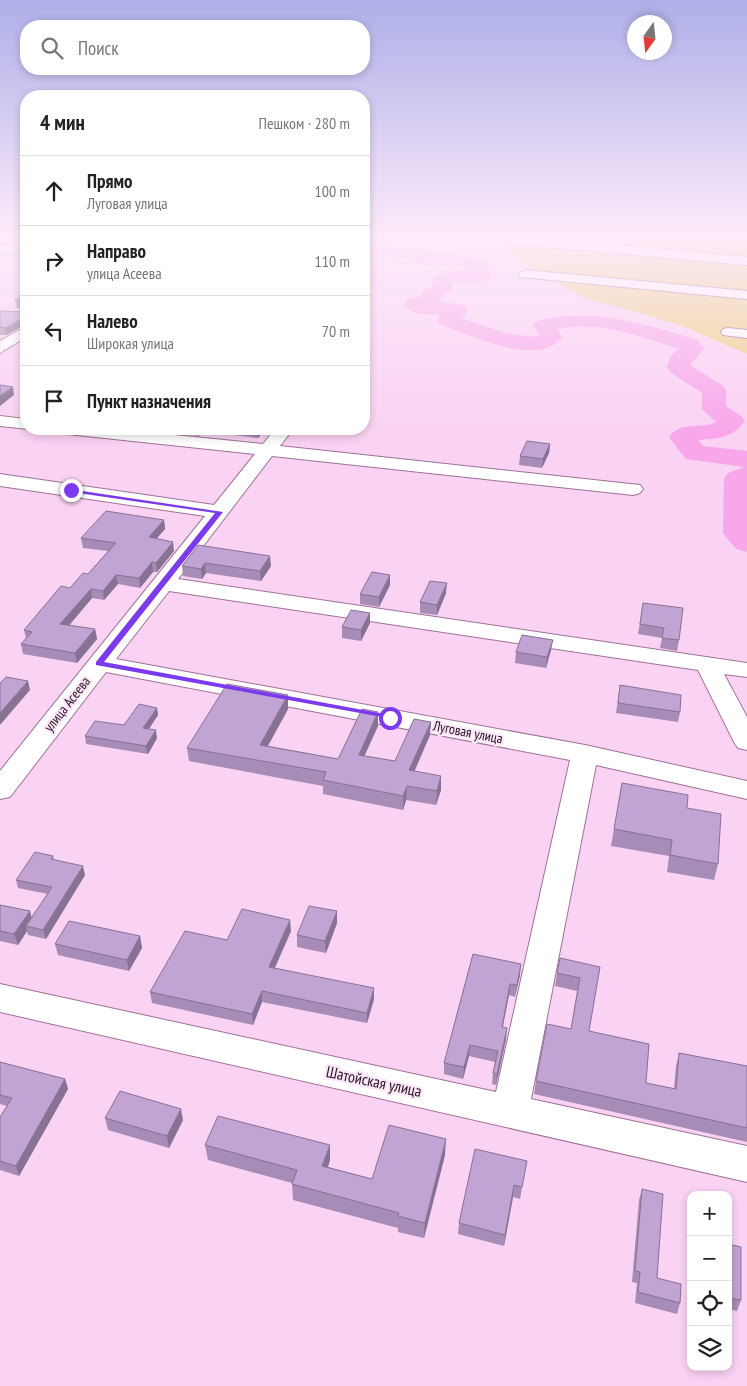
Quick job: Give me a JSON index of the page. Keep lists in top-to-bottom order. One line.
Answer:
{"streets":{"street":["улица Асеева","Луговая улица","Шатойская улица"]},"crossings":[["улица Асеева","Луговая улица"]],"north":"bottom","page":{"search":"Поиск","heading":["4 мин","Пешком · 280 m"],"list":[["Прямо","Луговая улица","100 m"],["Направо","улица Асеева","110 m"],["Налево","Широкая улица","70 m"],"Пункт назначения"],"map_buttons":["+","−"]}}
